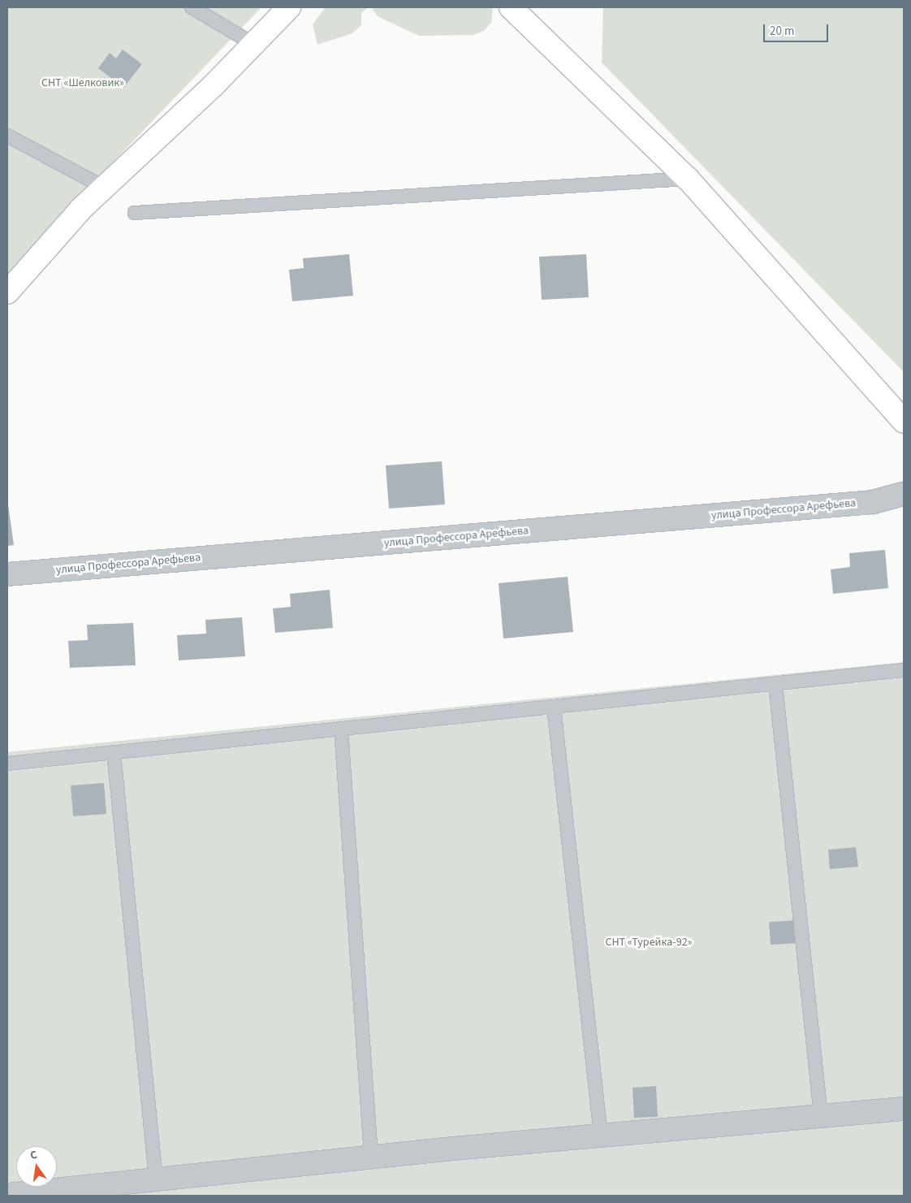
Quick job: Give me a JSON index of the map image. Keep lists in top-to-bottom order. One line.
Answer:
{"streets":{"street":["улица Профессора Арефьева"]},"parks":["СНТ «Шелковик»","СНТ «Турейка-92»"],"scale_bar":"20 m","north":"top"}
